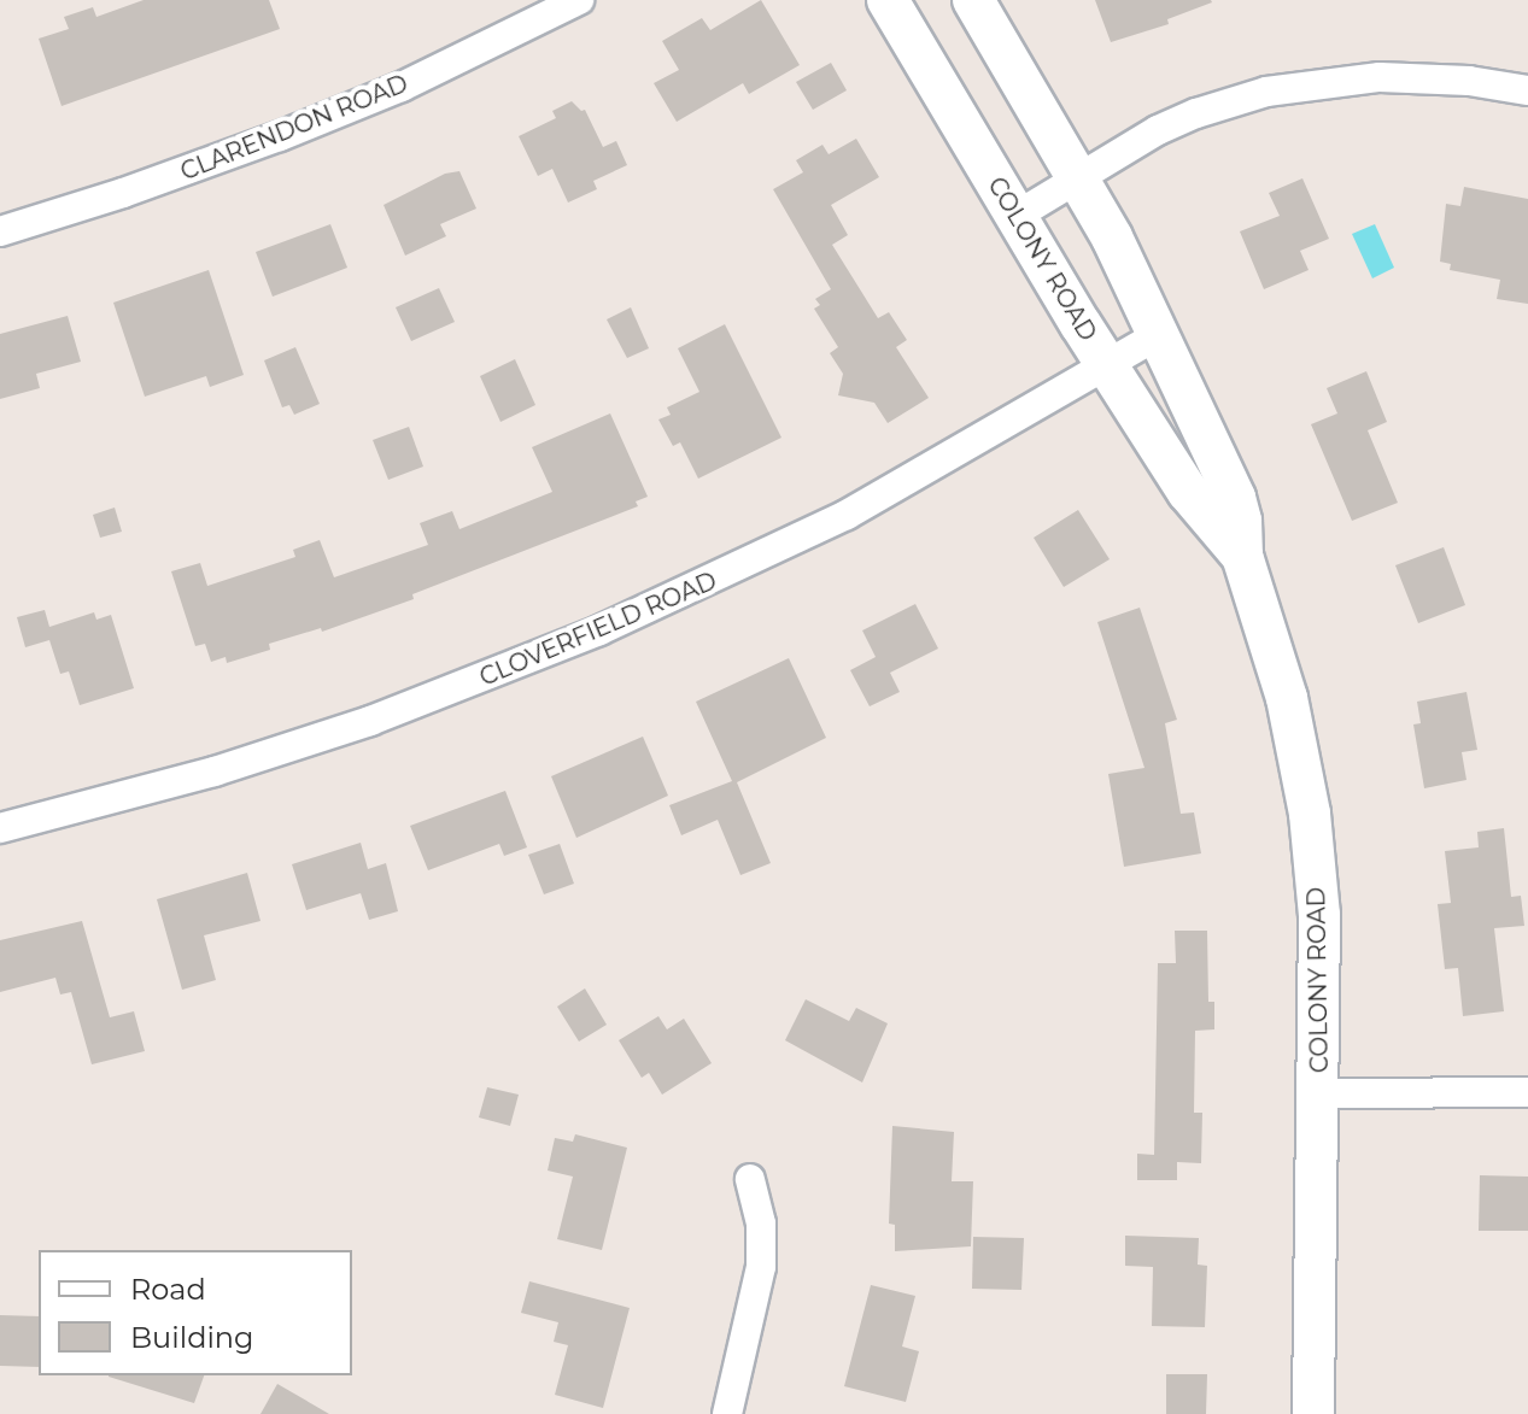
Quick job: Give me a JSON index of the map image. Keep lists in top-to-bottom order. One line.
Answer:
{"streets":{"street":["CLARENDON ROAD","COLONY ROAD","CLOVERFIELD ROAD"]},"crossings":[["COLONY ROAD","CLOVERFIELD ROAD"]],"legend":["Road","Building"]}
